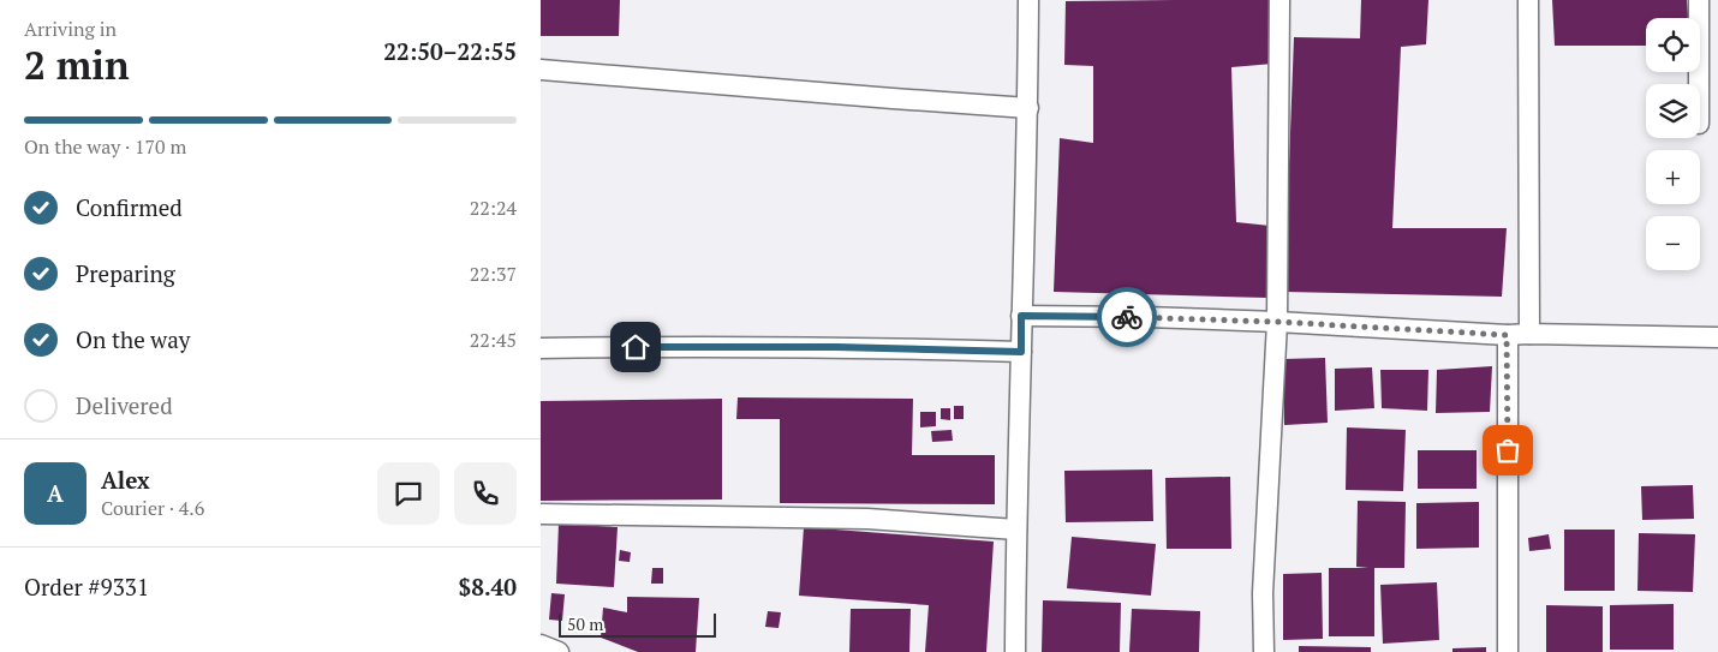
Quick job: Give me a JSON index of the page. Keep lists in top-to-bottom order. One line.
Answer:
{"scale_bar":"50 m","page":{"heading":["2 min","Arriving in","22:50–22:55"],"panel":["Alex","Courier · 4.6","Order #9331","$8.40"],"map_buttons":["+","−"],"bar":"On the way · 170 m","list":[["Confirmed","22:24"],["Preparing","22:37"],["On the way","22:45"],"Delivered"],"round":"A","scale":"50 m"}}
